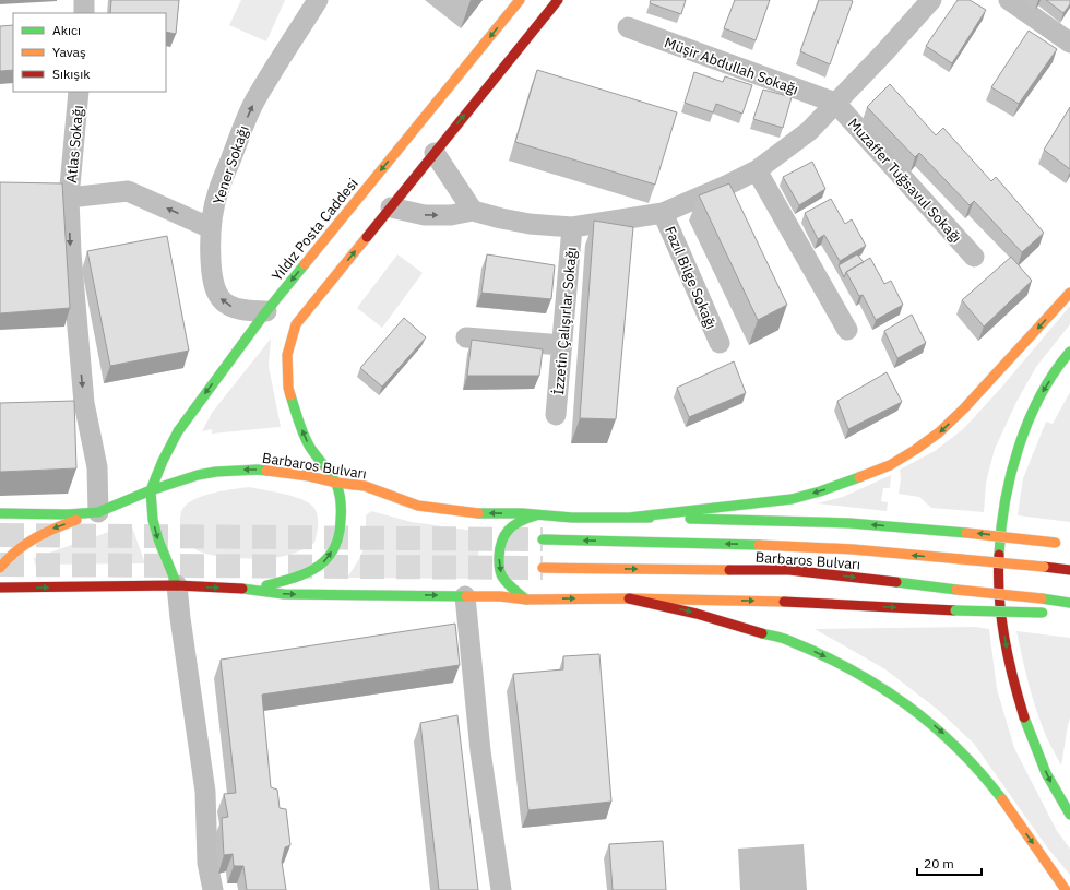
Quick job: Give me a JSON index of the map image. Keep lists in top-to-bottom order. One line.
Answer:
{"streets":{"main road":["Yıldız Posta Caddesi","Barbaros Bulvarı"],"street":["Müşir Abdullah Sokağı","Atlas Sokağı","Yener Sokağı","Muzaffer Tuğsavul Sokağı","Fazıl Bilge Sokağı","İzzetin Çalışırlar Sokağı"]},"crossings":[["Müşir Abdullah Sokağı","Muzaffer Tuğsavul Sokağı"],["Atlas Sokağı","Barbaros Bulvarı"],["Yener Sokağı","Yıldız Posta Caddesi"],["Yıldız Posta Caddesi","Barbaros Bulvarı"]],"one_way":["Atlas Sokağı","Yener Sokağı"],"legend":["Akıcı","Yavaş","Sıkışık"],"scale_bar":"20 m"}
